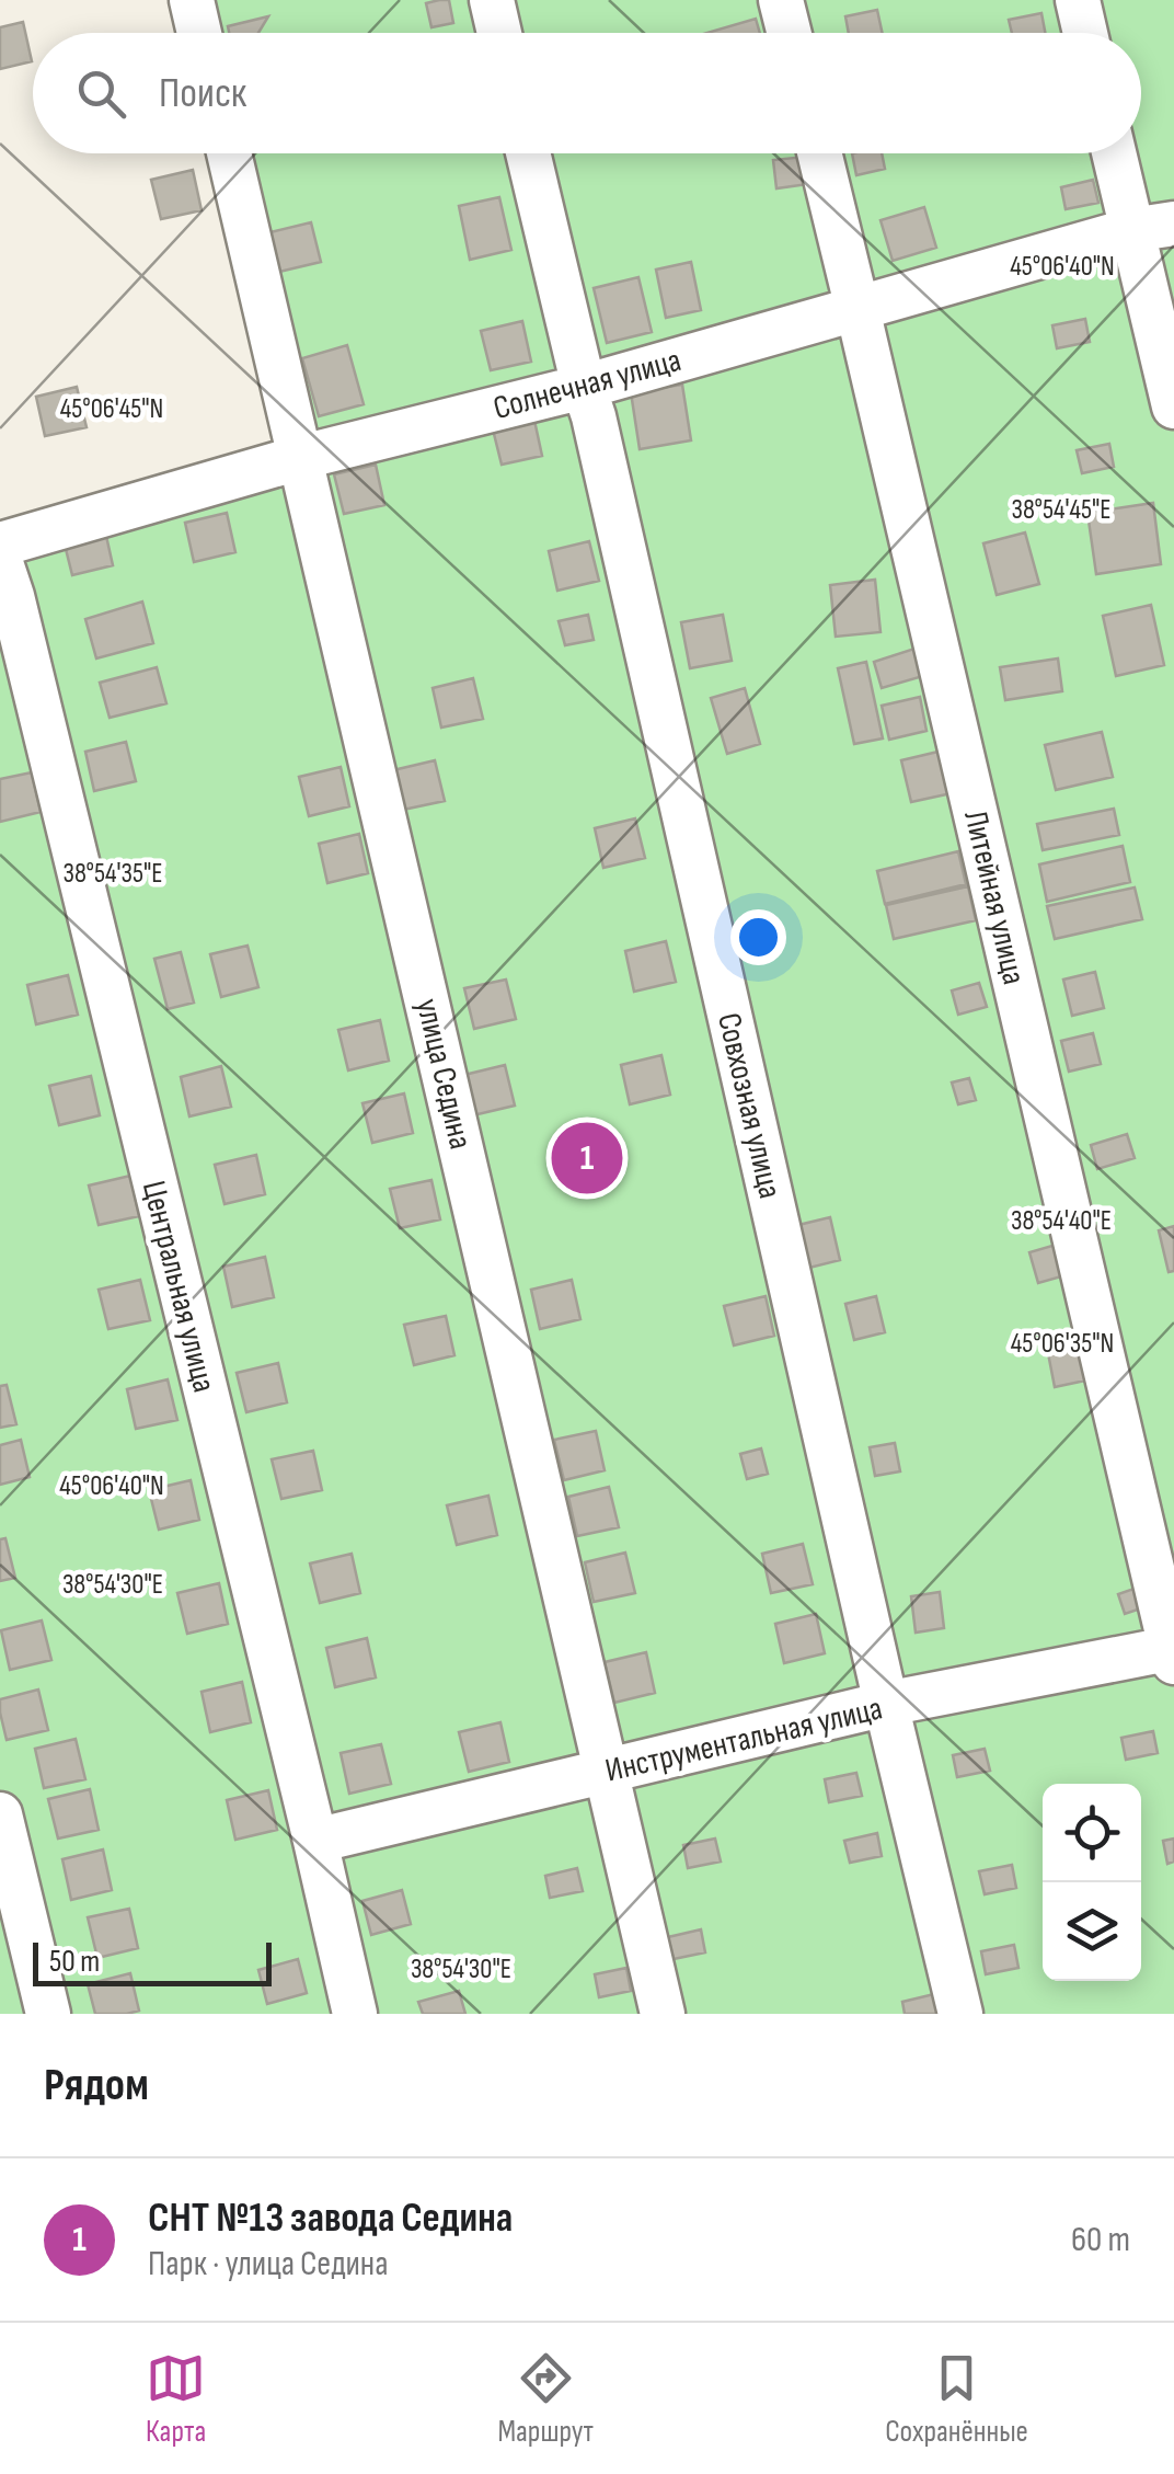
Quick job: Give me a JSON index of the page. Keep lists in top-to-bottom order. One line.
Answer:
{"streets":{"street":["Солнечная улица","Литейная улица","улица Седина","Совхозная улица","Центральная улица","Инструментальная улица"]},"crossings":[["Солнечная улица","Литейная улица"],["Солнечная улица","улица Седина"],["Солнечная улица","Совхозная улица"],["Литейная улица","Инструментальная улица"],["улица Седина","Инструментальная улица"],["Совхозная улица","Инструментальная улица"],["Центральная улица","Инструментальная улица"]],"scale_bar":"50 m","page":{"search":"Поиск","pins":"1","scale":"50 m","heading":"Рядом","list":[{"mark":"1","name":"СНТ №13 завода Седина","note":"Парк · улица Седина","value":"60 m"}],"nav":["Карта","Маршрут","Сохранённые"]},"coordinates":["45°06'40\"N","45°06'45\"N","38°54'45\"E","38°54'35\"E","38°54'40\"E","45°06'35\"N","38°54'30\"E"]}
